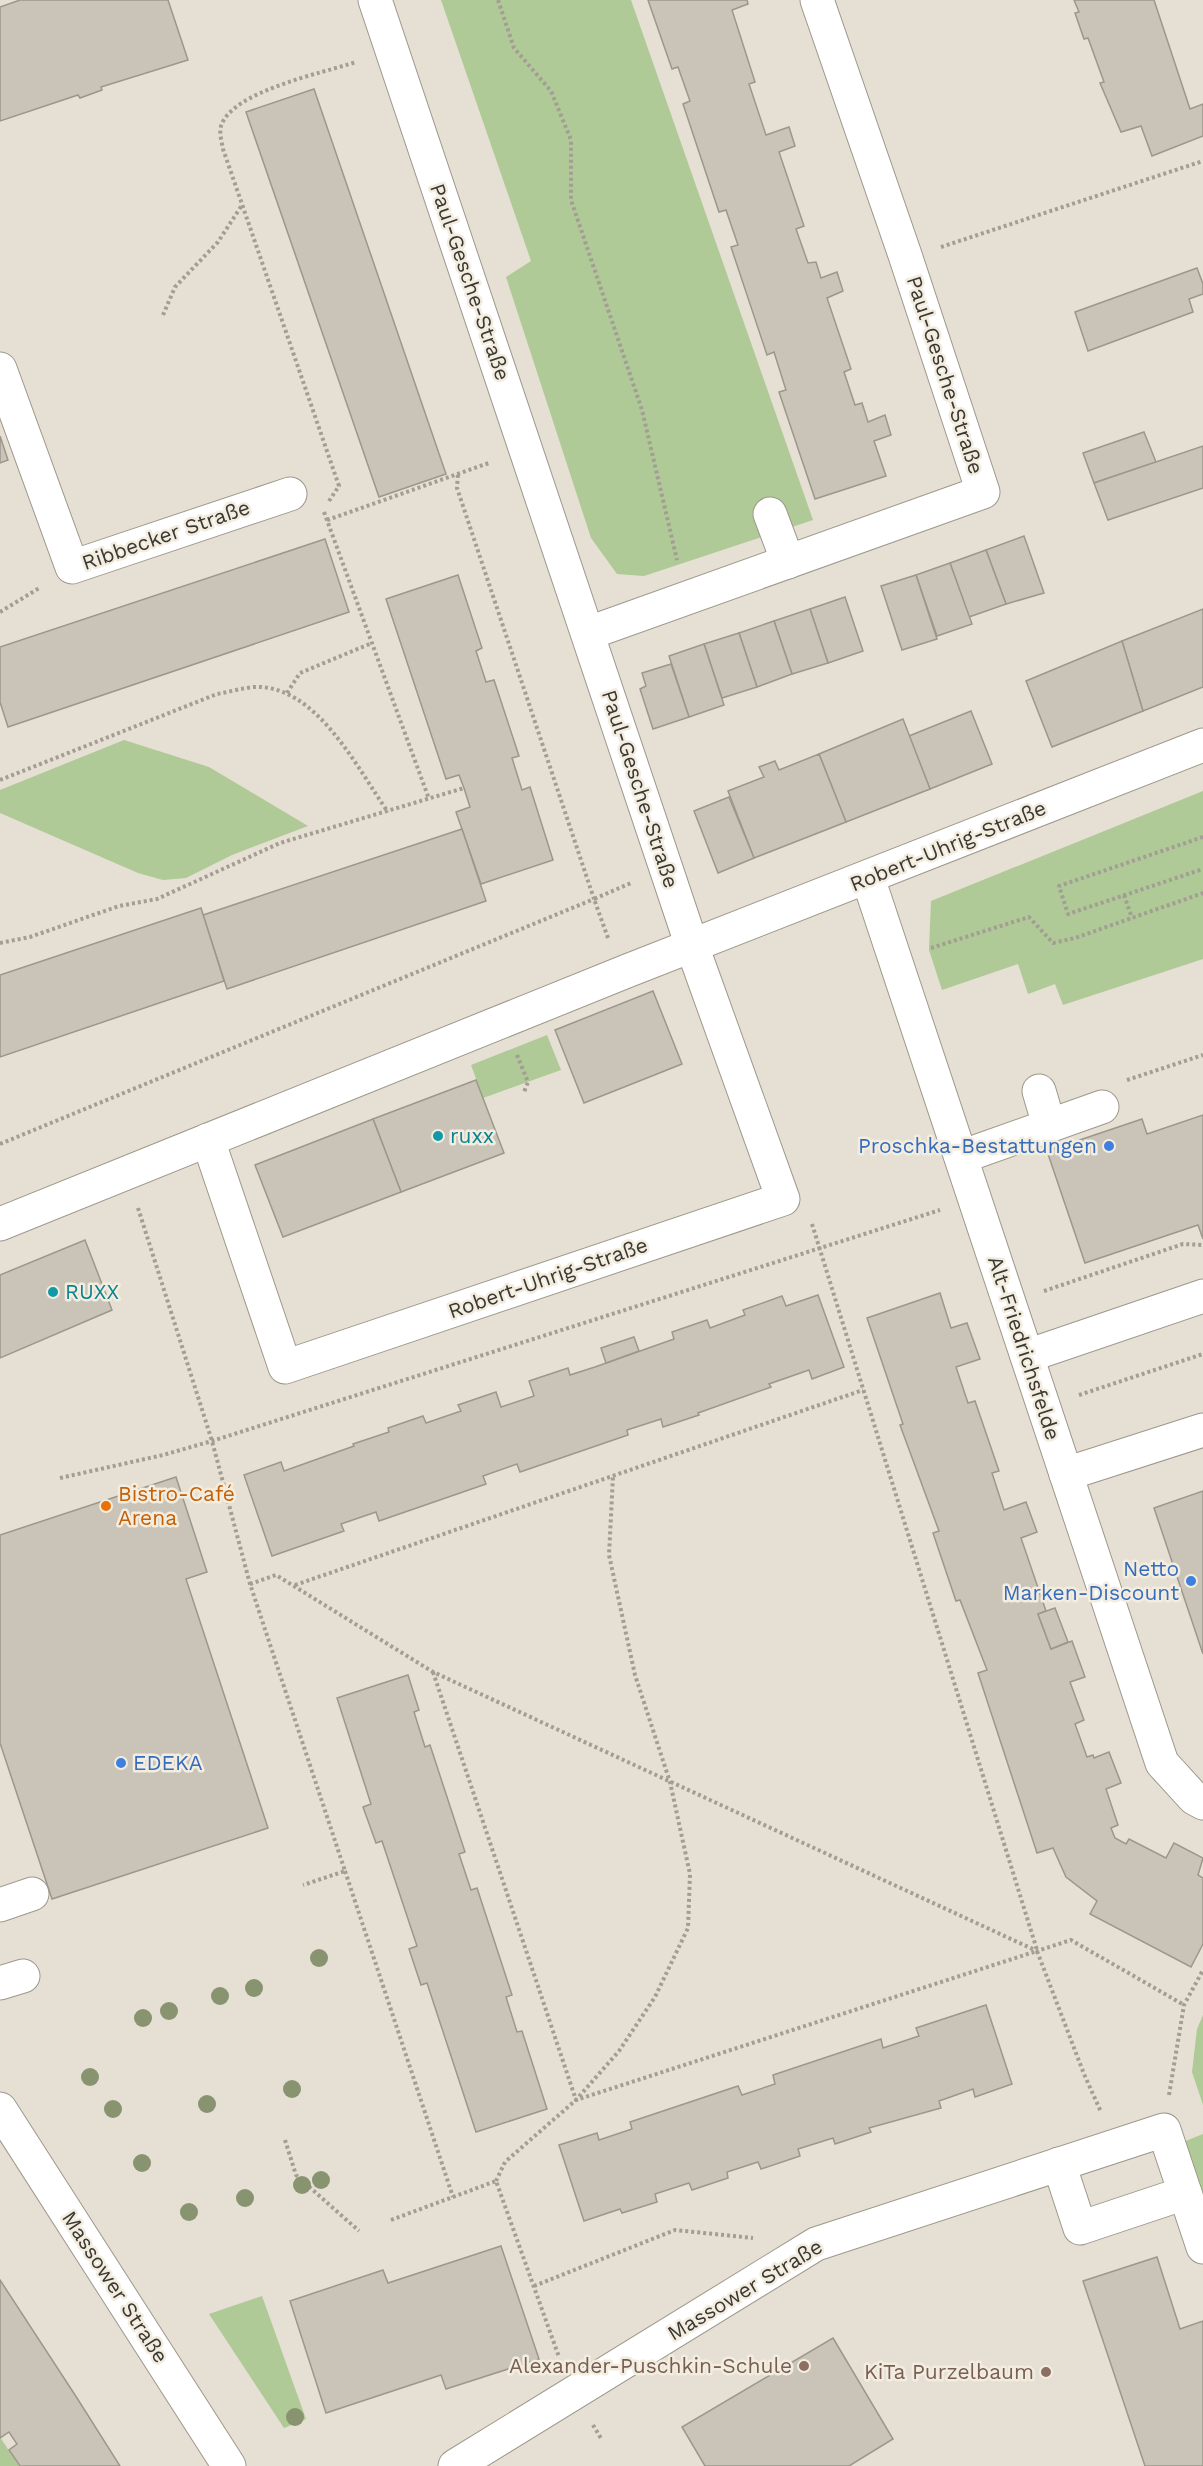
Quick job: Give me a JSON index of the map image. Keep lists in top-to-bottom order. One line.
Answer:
{"streets":{"street":["Paul-Gesche-Straße","Ribbecker Straße","Robert-Uhrig-Straße","Alt-Friedrichsfelde","Massower Straße"]},"crossings":[["Paul-Gesche-Straße","Robert-Uhrig-Straße"],["Robert-Uhrig-Straße","Alt-Friedrichsfelde"]],"places":["ruxx","Proschka-Bestattungen","RUXX","Bistro-Café Arena","Netto Marken-Discount","EDEKA","Alexander-Puschkin-Schule","KiTa Purzelbaum"]}
